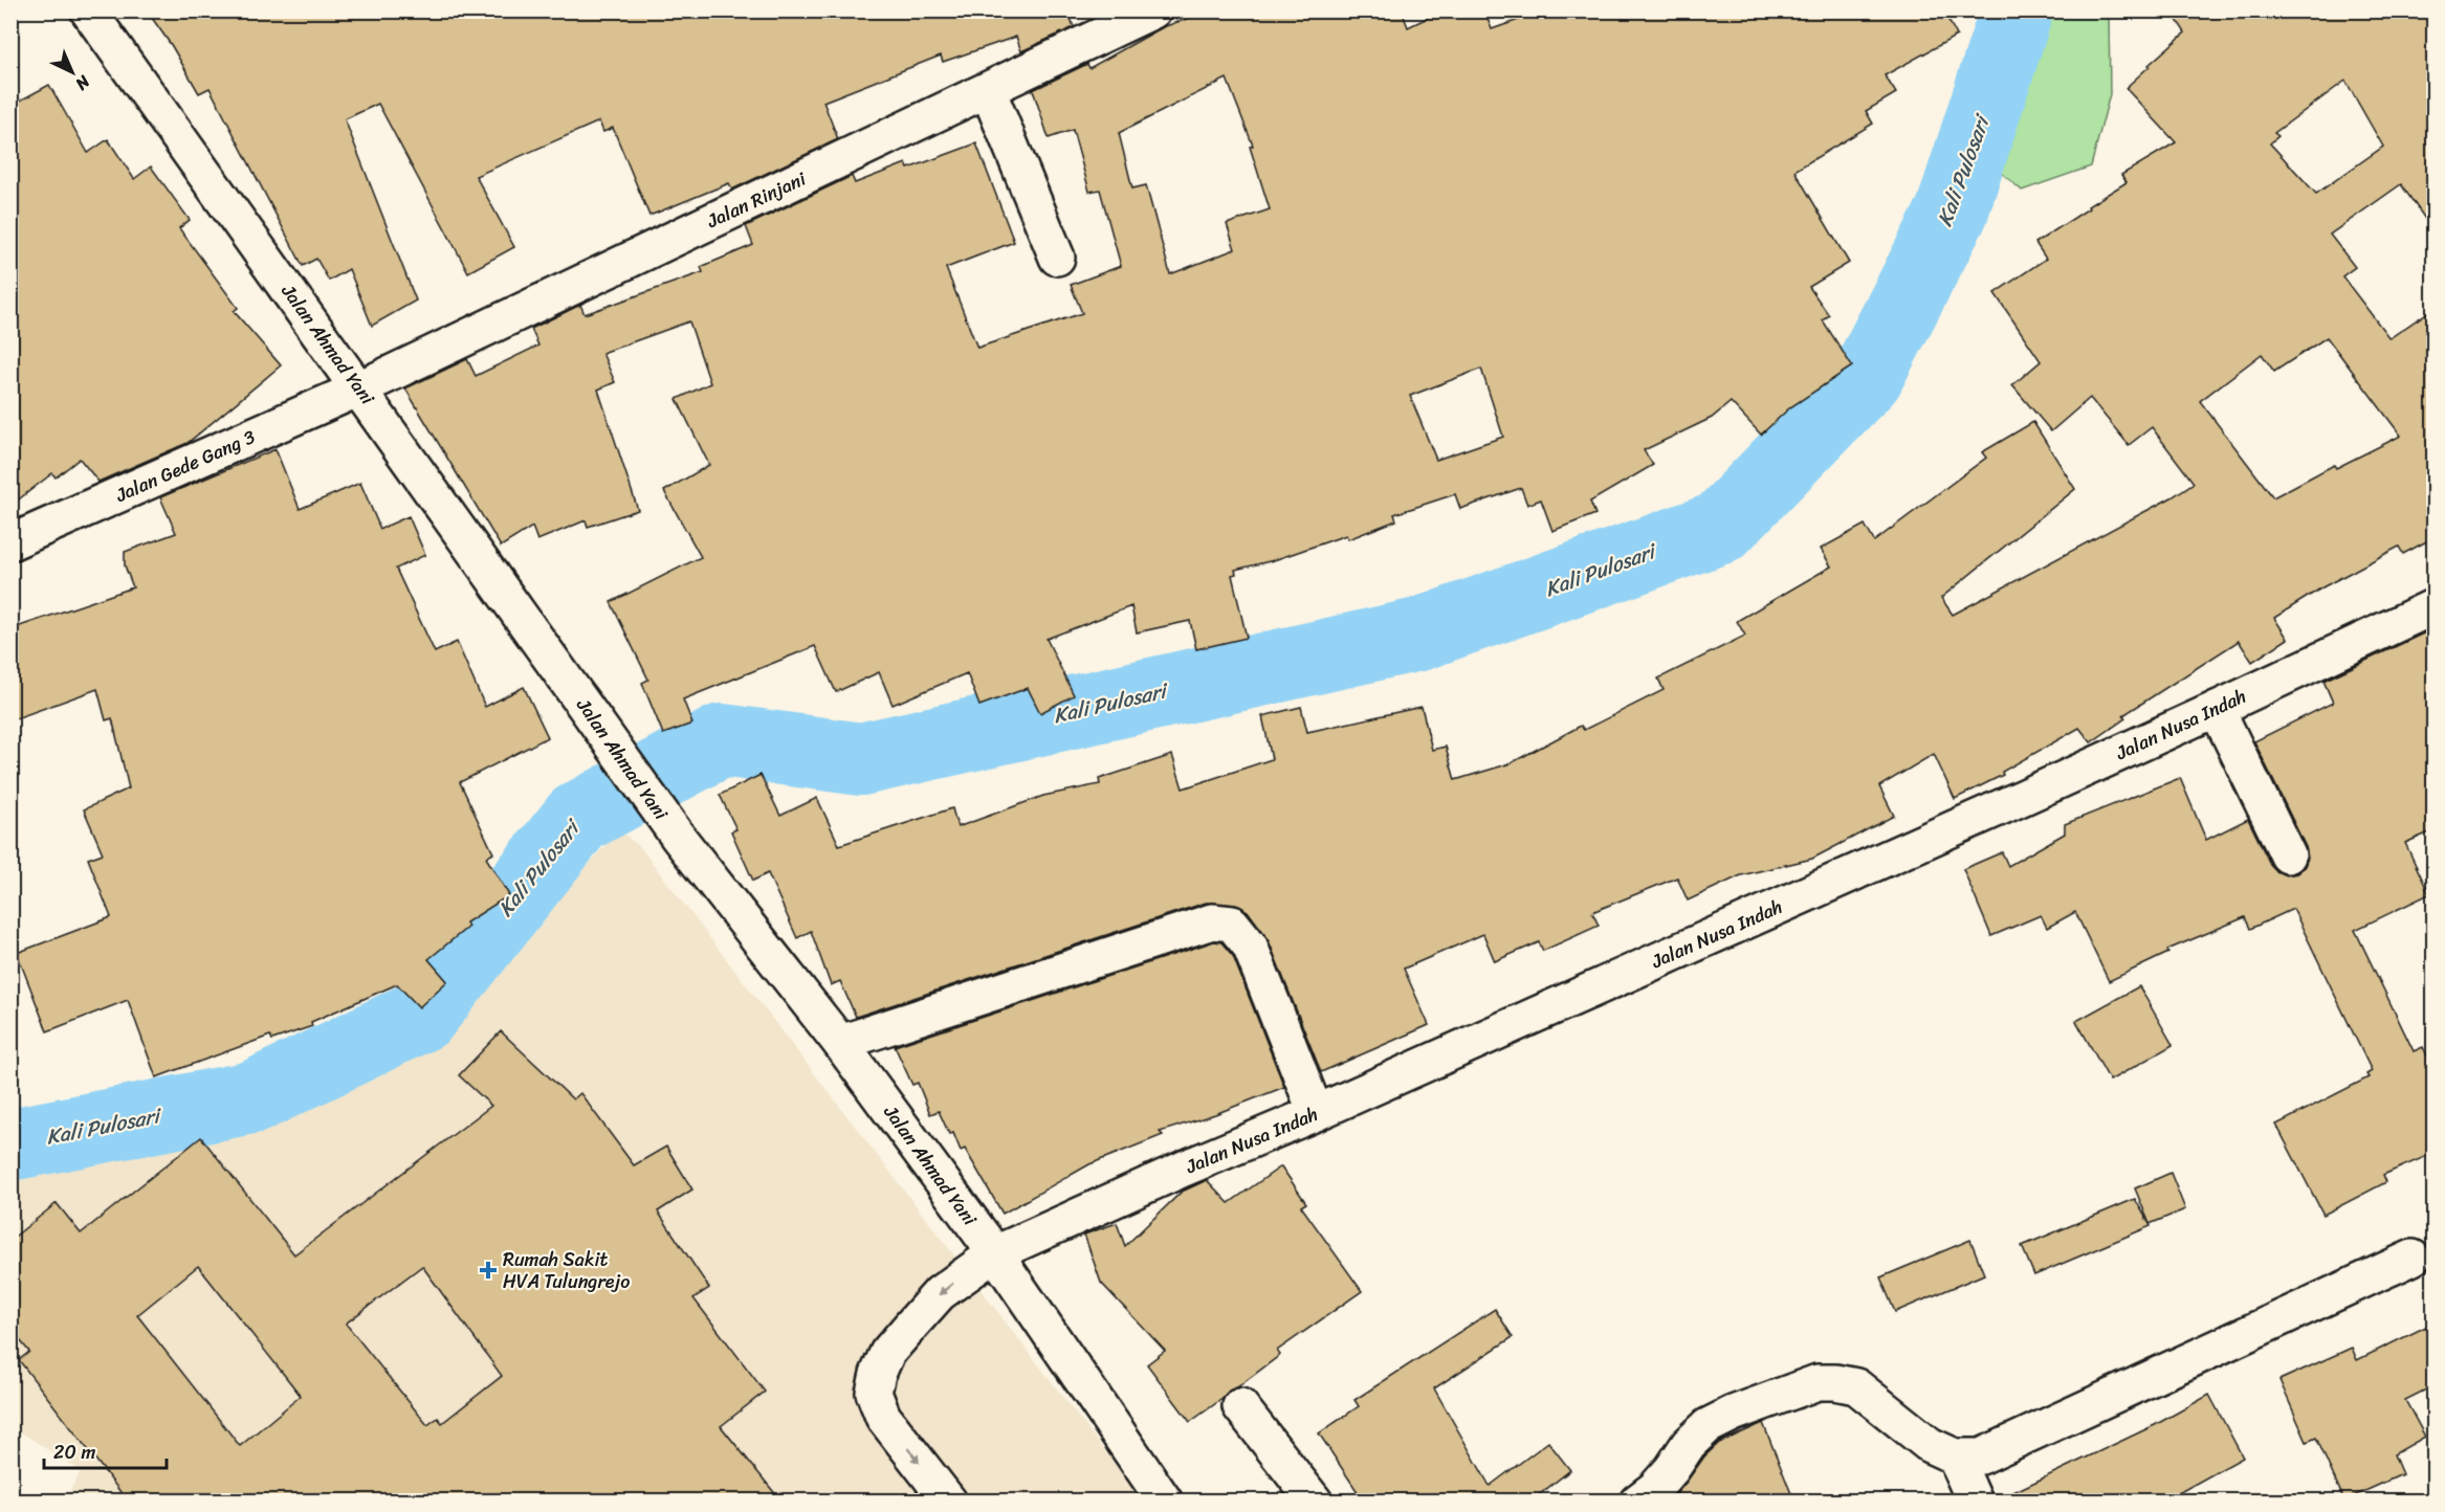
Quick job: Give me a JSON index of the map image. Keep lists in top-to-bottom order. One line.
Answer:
{"streets":{"street":["Jalan Rinjani","Jalan Ahmad Yani","Jalan Gede Gang 3","Jalan Nusa Indah"]},"crossings":[["Jalan Rinjani","Jalan Ahmad Yani"],["Jalan Rinjani","Jalan Gede Gang 3"],["Jalan Ahmad Yani","Jalan Gede Gang 3"],["Jalan Ahmad Yani","Jalan Nusa Indah"]],"water":["Kali Pulosari"],"places":{"health":["Rumah Sakit HVA Tulungrejo"]},"scale_bar":"20 m","north":"bottom right"}
